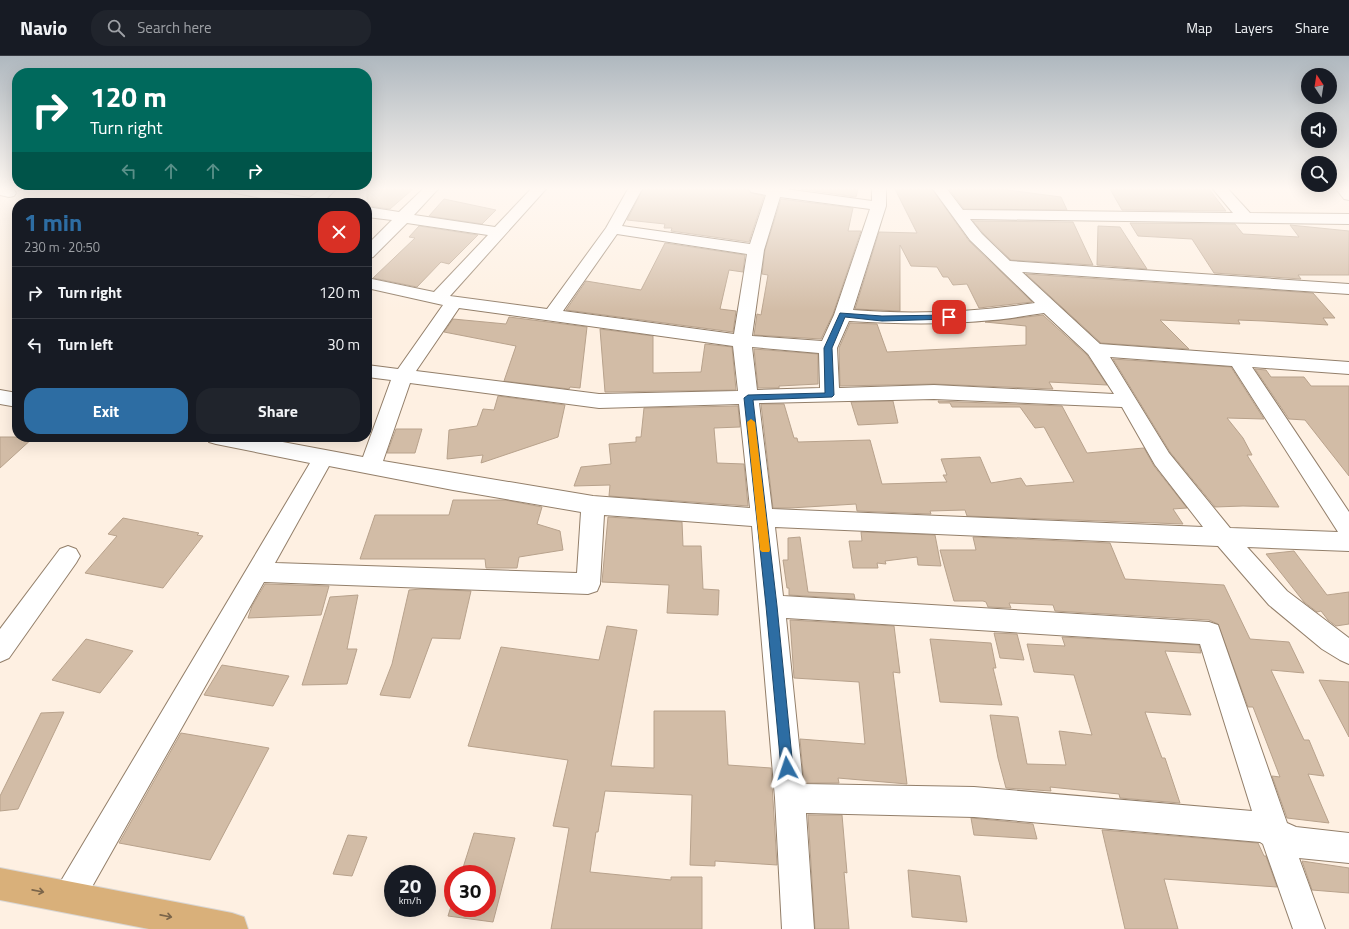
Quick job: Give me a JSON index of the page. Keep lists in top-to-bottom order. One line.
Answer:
{"north":"top","page":{"header":"Navio","search":"Search here","nav":["Map","Layers","Share"],"turn":["120 m","Turn right"],"heading":["1 min","230 m · 20:50"],"list":[{"name":"Turn right","value":"120 m"},{"name":"Turn left","value":"30 m"}],"buttons":["Exit","Share"],"speed":"20 km/h","limit":"30"}}
